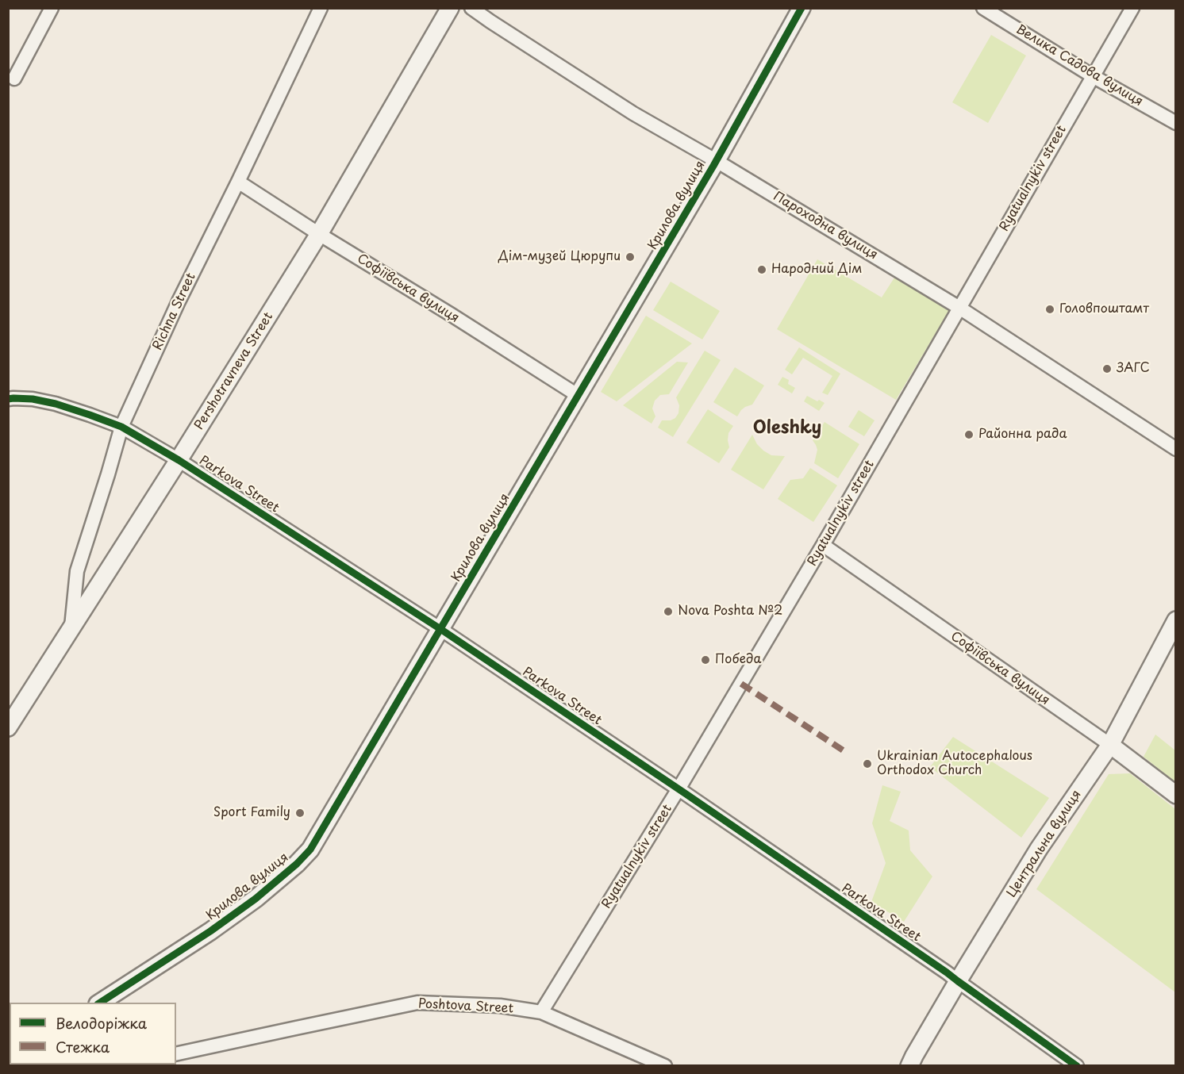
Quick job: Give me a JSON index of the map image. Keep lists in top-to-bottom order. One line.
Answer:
{"streets":{"street":["Велика Садова вулиця","Ryatualnykiv street","Крилова вулиця","Пароходна вулиця","Софіївська вулиця","Richna Street","Pershotravneva Street","Parkova Street","Центральна вулиця","Poshtova Street"]},"crossings":[["Велика Садова вулиця","Ryatualnykiv street"],["Ryatualnykiv street","Пароходна вулиця"],["Ryatualnykiv street","Софіївська вулиця"],["Ryatualnykiv street","Parkova Street"],["Ryatualnykiv street","Poshtova Street"],["Крилова вулиця","Пароходна вулиця"],["Крилова вулиця","Софіївська вулиця"],["Крилова вулиця","Parkova Street"],["Софіївська вулиця","Richna Street"],["Софіївська вулиця","Pershotravneva Street"],["Софіївська вулиця","Центральна вулиця"],["Richna Street","Pershotravneva Street"],["Richna Street","Parkova Street"],["Pershotravneva Street","Parkova Street"],["Parkova Street","Центральна вулиця"]],"districts":["Oleshky"],"places":["Дім-музей Цюрупи","Народний Дім","Головпоштамт","ЗАГС","Районна рада","Nova Poshta №2","Победа","Ukrainian Autocephalous Orthodox Church","Sport Family"],"legend":["Велодоріжка","Стежка"]}
